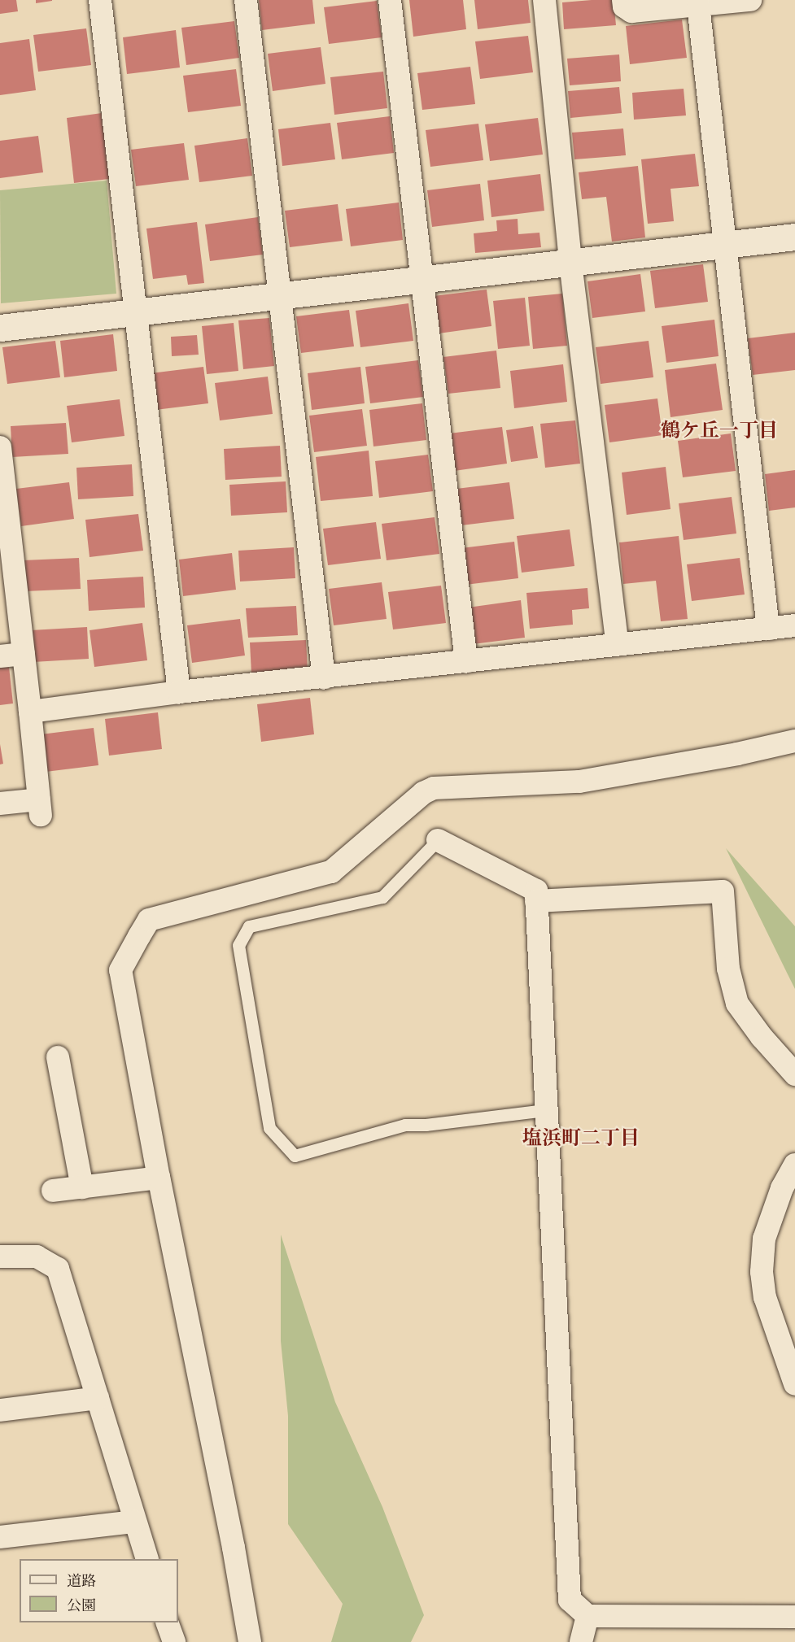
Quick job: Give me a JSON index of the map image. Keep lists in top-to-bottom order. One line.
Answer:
{"districts":["鶴ケ丘一丁目","塩浜町二丁目"],"legend":["道路","公園"]}
